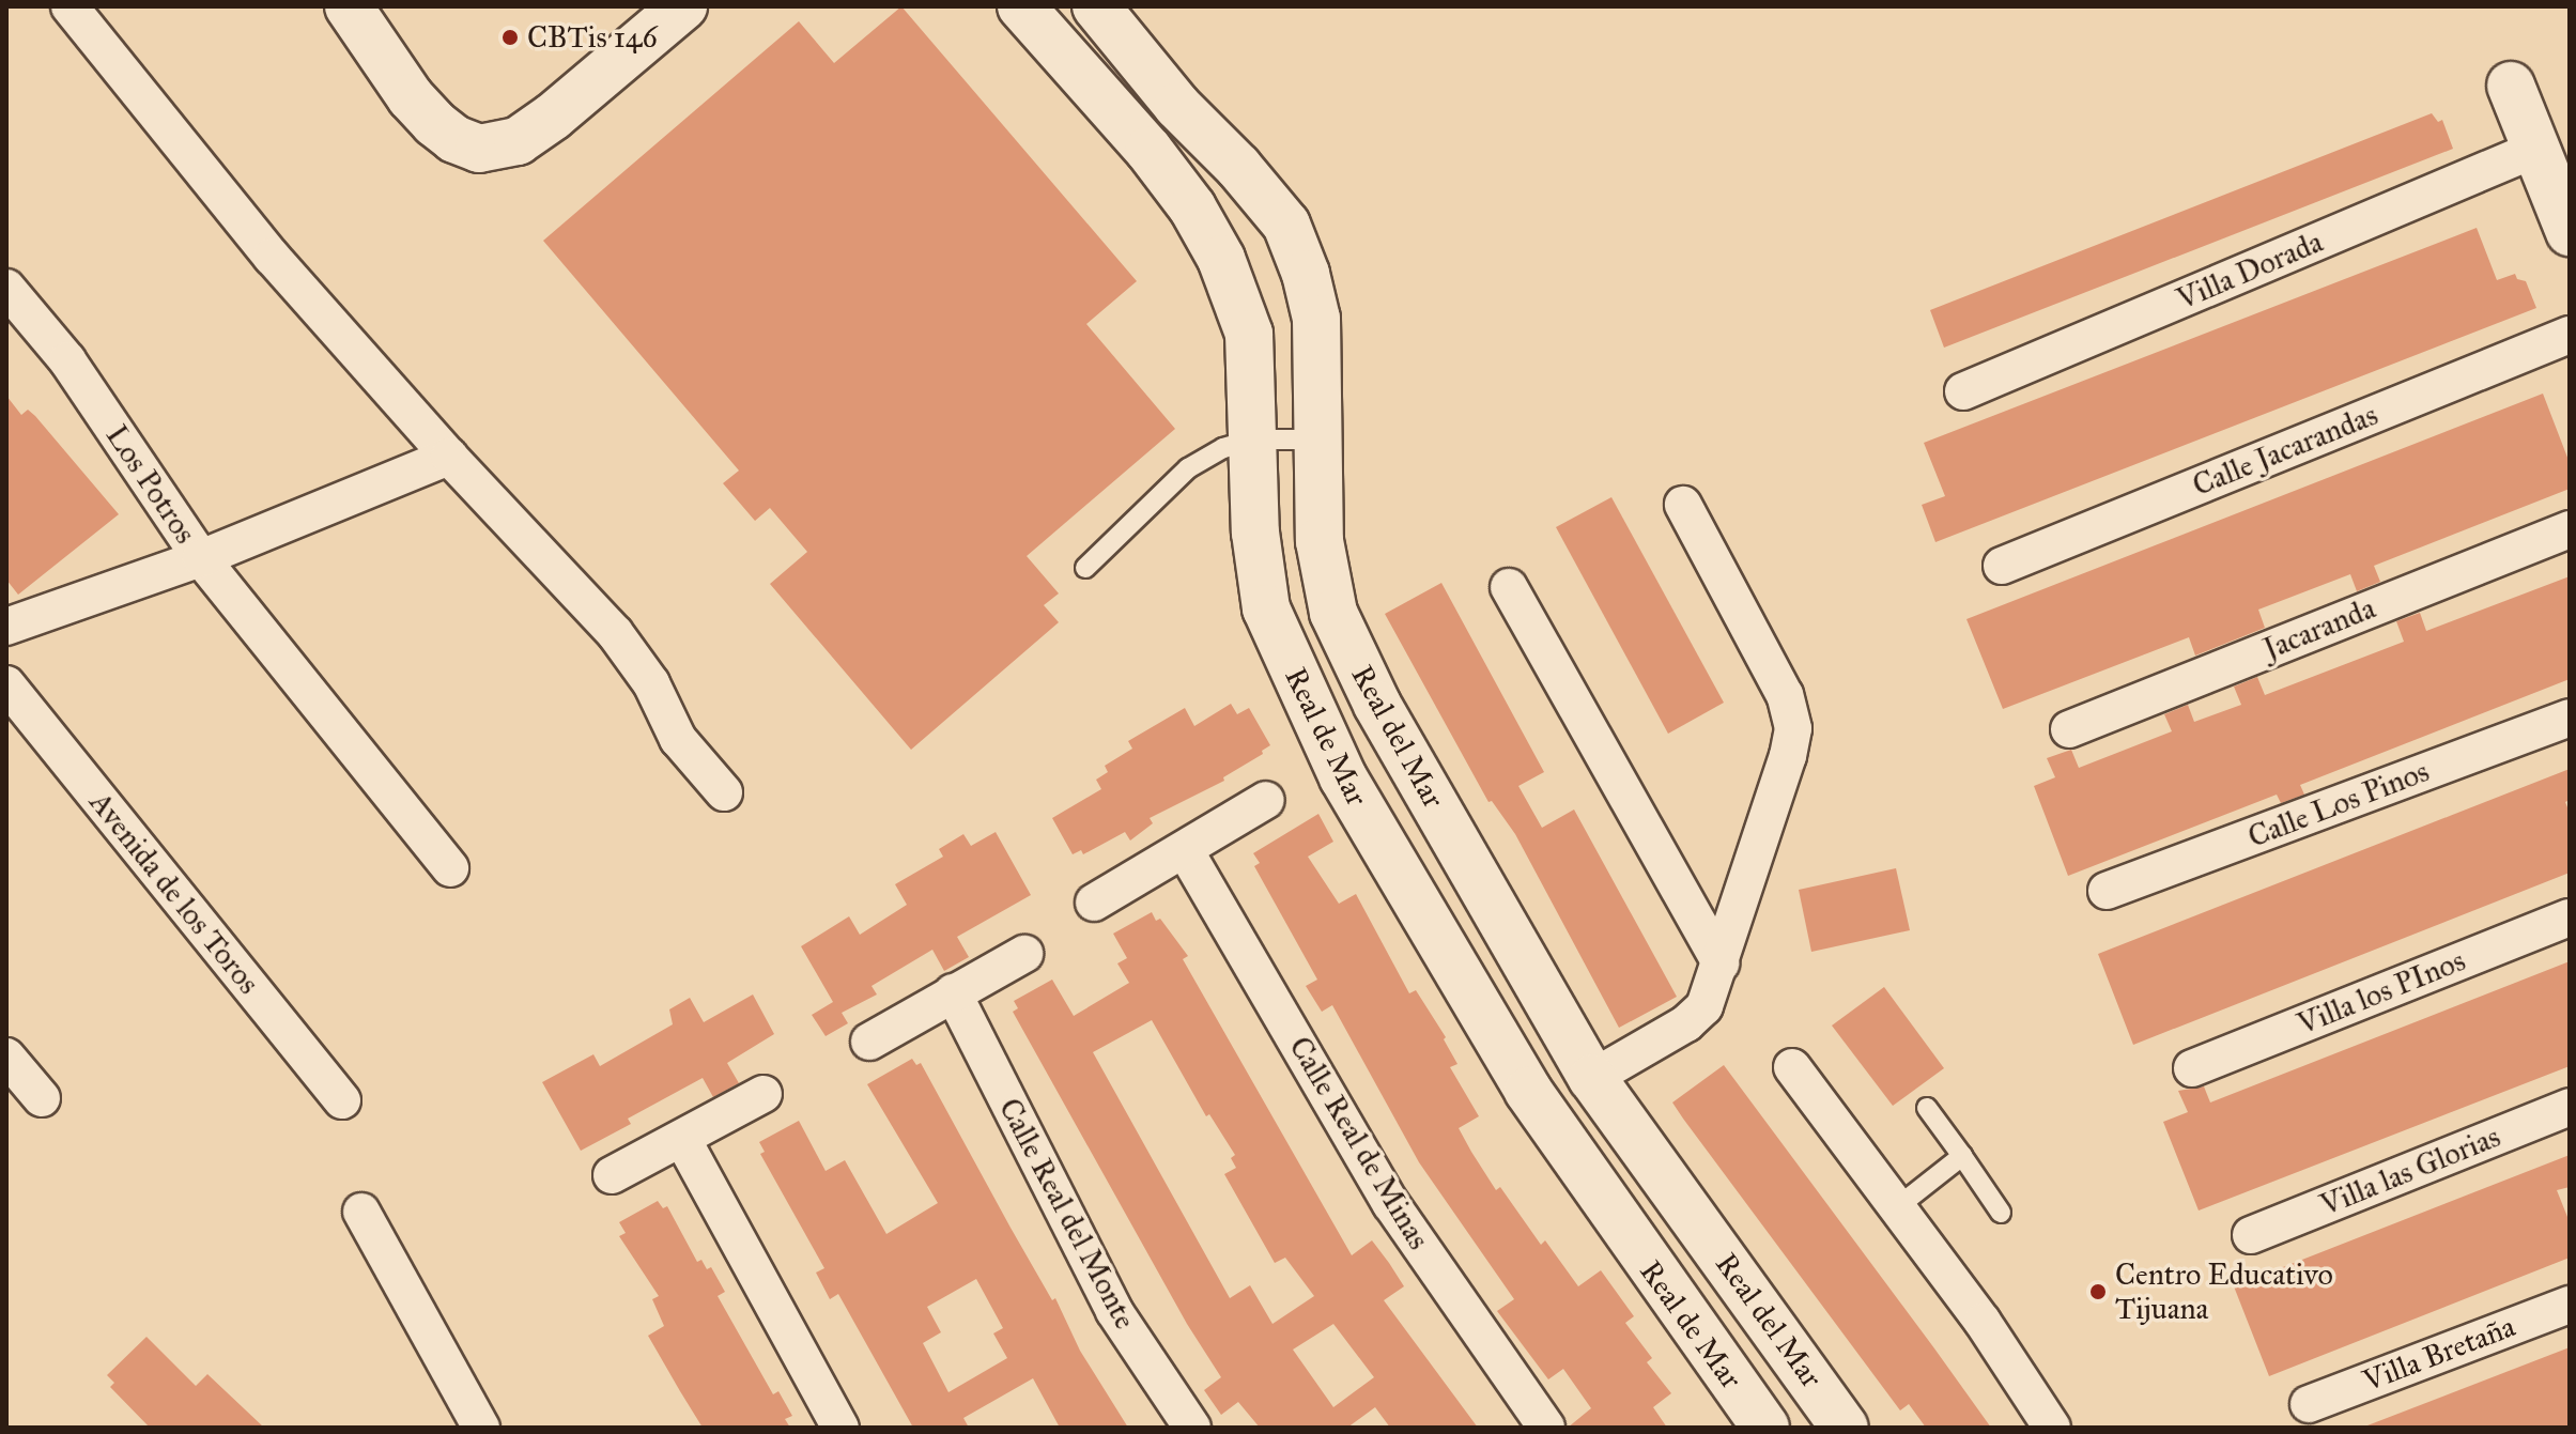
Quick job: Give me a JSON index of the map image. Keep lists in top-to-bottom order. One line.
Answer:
{"streets":{"street":["Villa Dorada","Calle Jacarandas","Los Potros","Jacaranda","Real de Mar","Real del Mar","Calle Los Pinos","Avenida de los Toros","Villa los PInos","Calle Real de Minas","Villa las Glorias","Calle Real del Monte","Villa Bretaña"]},"places":["CBTis 146","Centro Educativo Tijuana"]}
